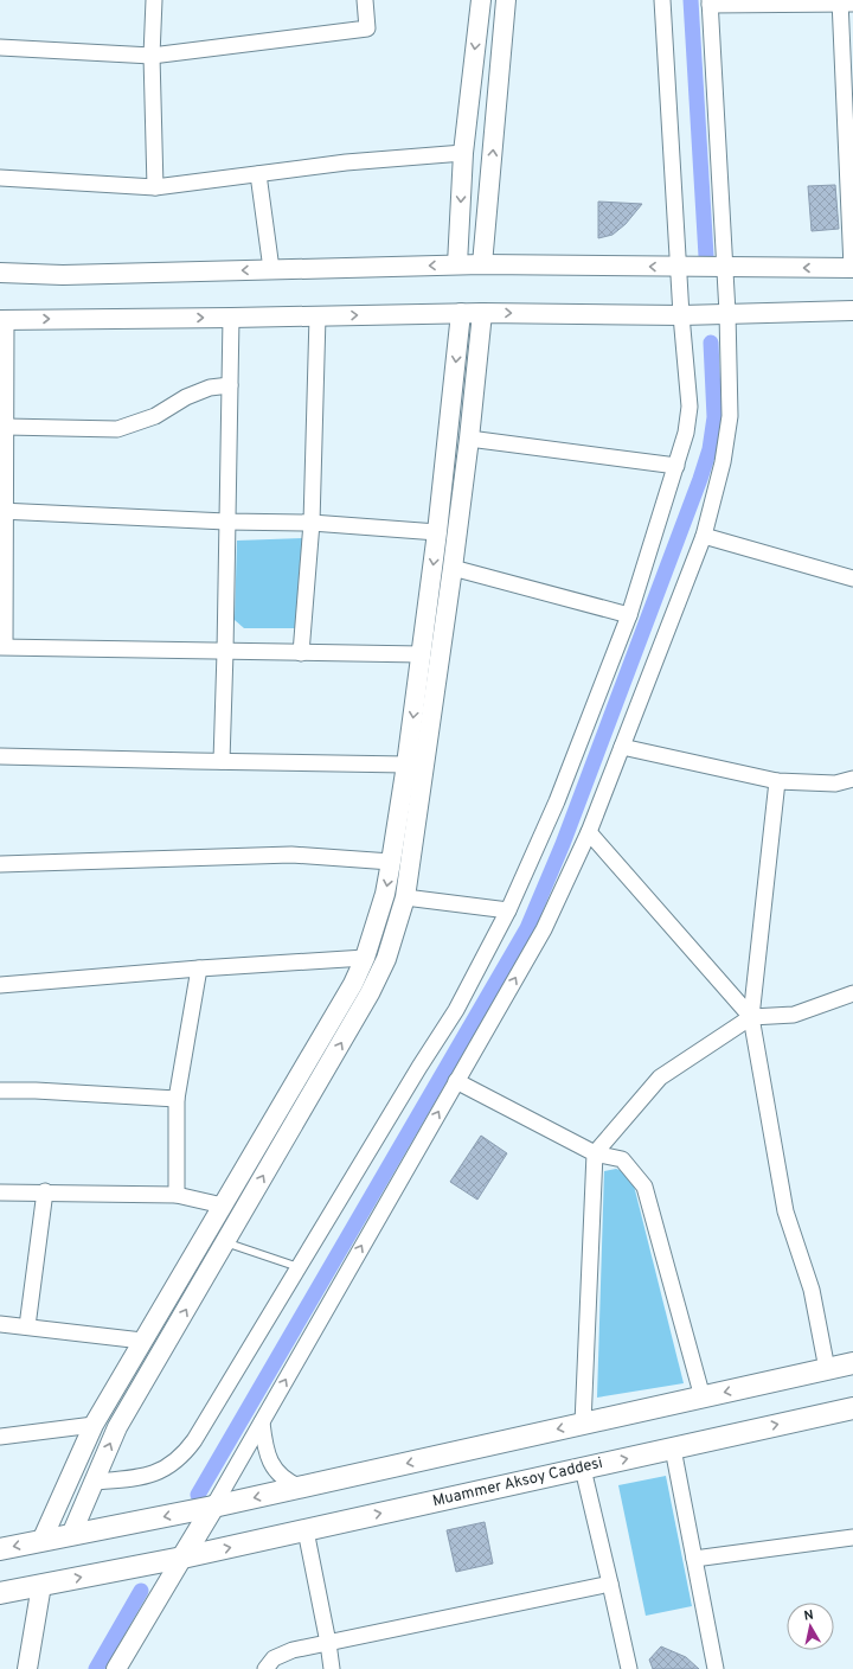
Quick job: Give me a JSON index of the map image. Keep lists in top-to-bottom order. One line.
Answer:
{"streets":{"main road":["Muammer Aksoy Caddesi"]},"north":"top"}
